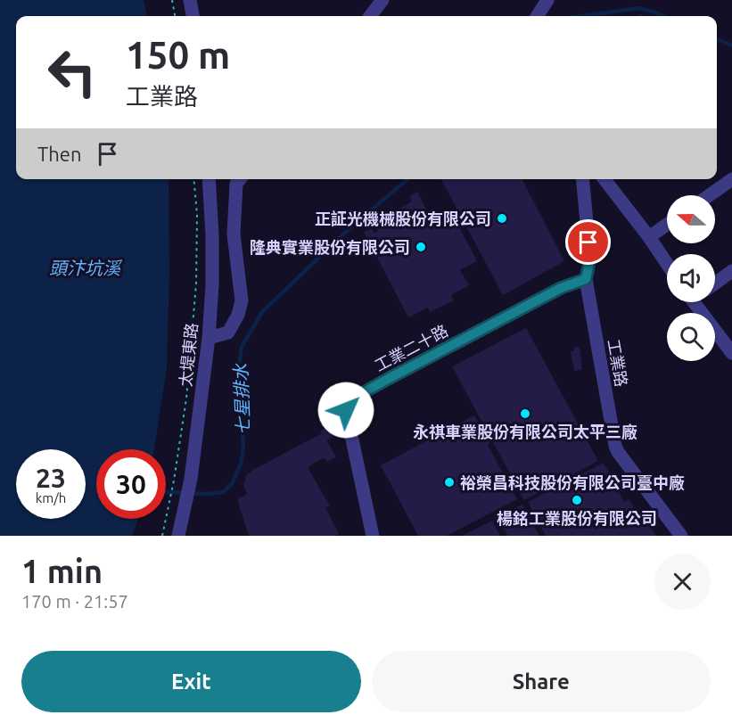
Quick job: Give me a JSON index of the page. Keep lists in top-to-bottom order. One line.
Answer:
{"streets":{"street":["工業二十路","太堤東路","工業路"]},"crossings":[["工業二十路","工業路"]],"water":["頭汴坑溪","七星排水"],"places":["正証光機械股份有限公司","隆典實業股份有限公司","永祺車業股份有限公司太平三廠","裕榮昌科技股份有限公司臺中廠","楊銘工業股份有限公司"],"north":"left","page":{"turn":["150 m","工業路"],"then":"Then","speed":"23 km/h","limit":"30","heading":["1 min","170 m · 21:57"],"buttons":["Exit","Share"]}}
